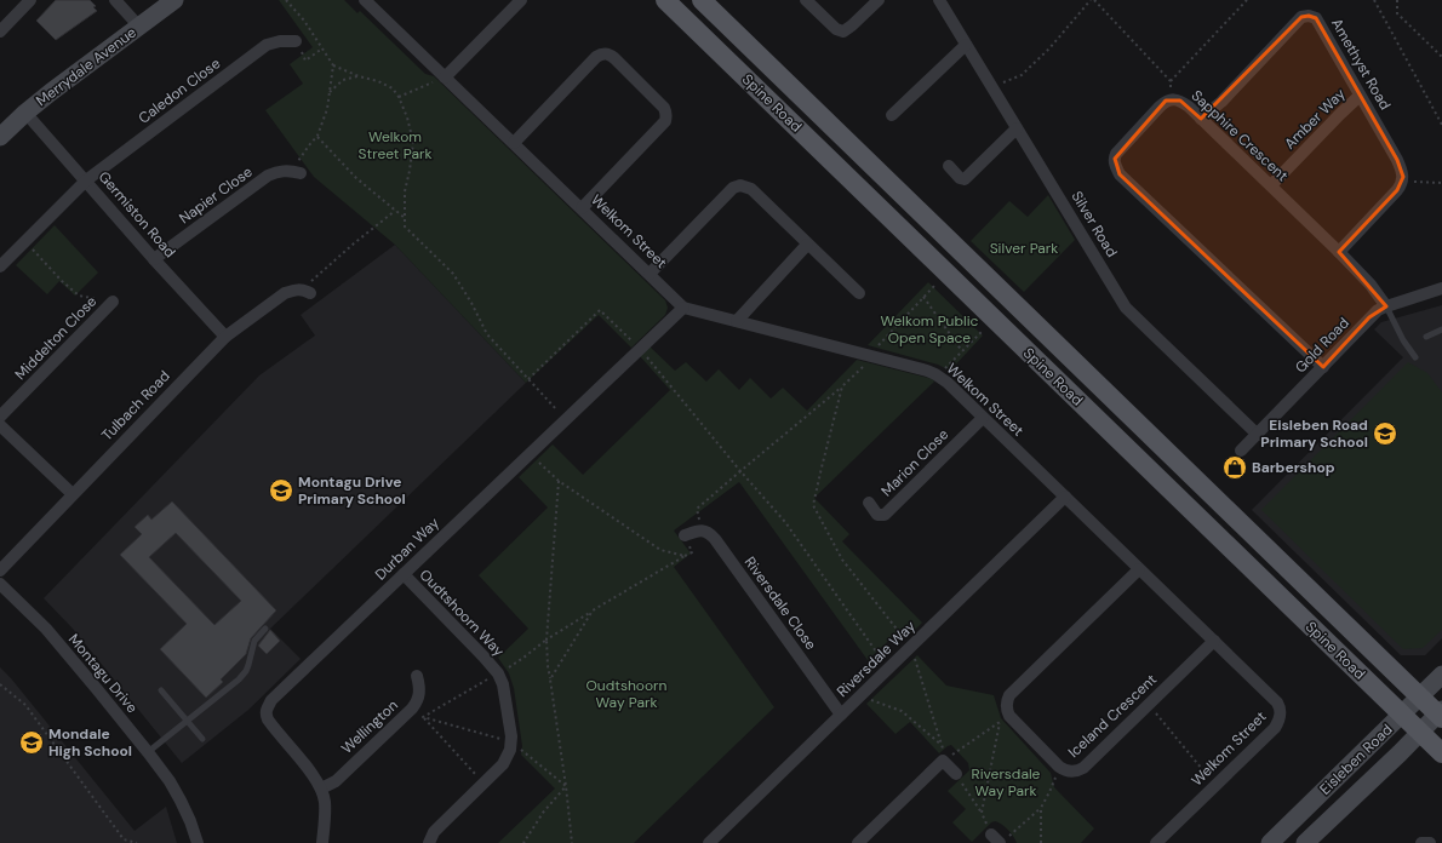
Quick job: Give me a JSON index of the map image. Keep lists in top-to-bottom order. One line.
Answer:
{"streets":{"main road":["Merrydale Avenue","Spine Road","Eisleben Road"],"street":["Amethyst Road","Caledon Close","Amber Way","Sapphire Crescent","Napier Close","Germiston Road","Silver Road","Welkom Street","Middelton Close","Gold Road","Tulbach Road","Marion Close","Durban Way","Riversdale Close","Oudtshoorn Way","Riversdale Way","Montagu Drive","Iceland Crescent","Wellington"]},"crossings":[["Amethyst Road","Amber Way"],["Amethyst Road","Sapphire Crescent"],["Merrydale Avenue","Germiston Road"],["Caledon Close","Germiston Road"],["Spine Road","Eisleben Road"],["Amber Way","Sapphire Crescent"],["Sapphire Crescent","Gold Road"],["Napier Close","Germiston Road"],["Germiston Road","Tulbach Road"],["Silver Road","Gold Road"],["Welkom Street","Marion Close"],["Welkom Street","Durban Way"],["Welkom Street","Riversdale Way"],["Welkom Street","Iceland Crescent"],["Durban Way","Oudtshoorn Way"],["Durban Way","Wellington"],["Riversdale Close","Riversdale Way"]],"parks":["Welkom Street Park","Silver Park","Welkom Public Open Space","Oudtshoorn Way Park","Riversdale Way Park"],"places":{"school or university":["Eisleben Road Primary School","Montagu Drive Primary School","Mondale High School"],"shop":["Barbershop"]}}
